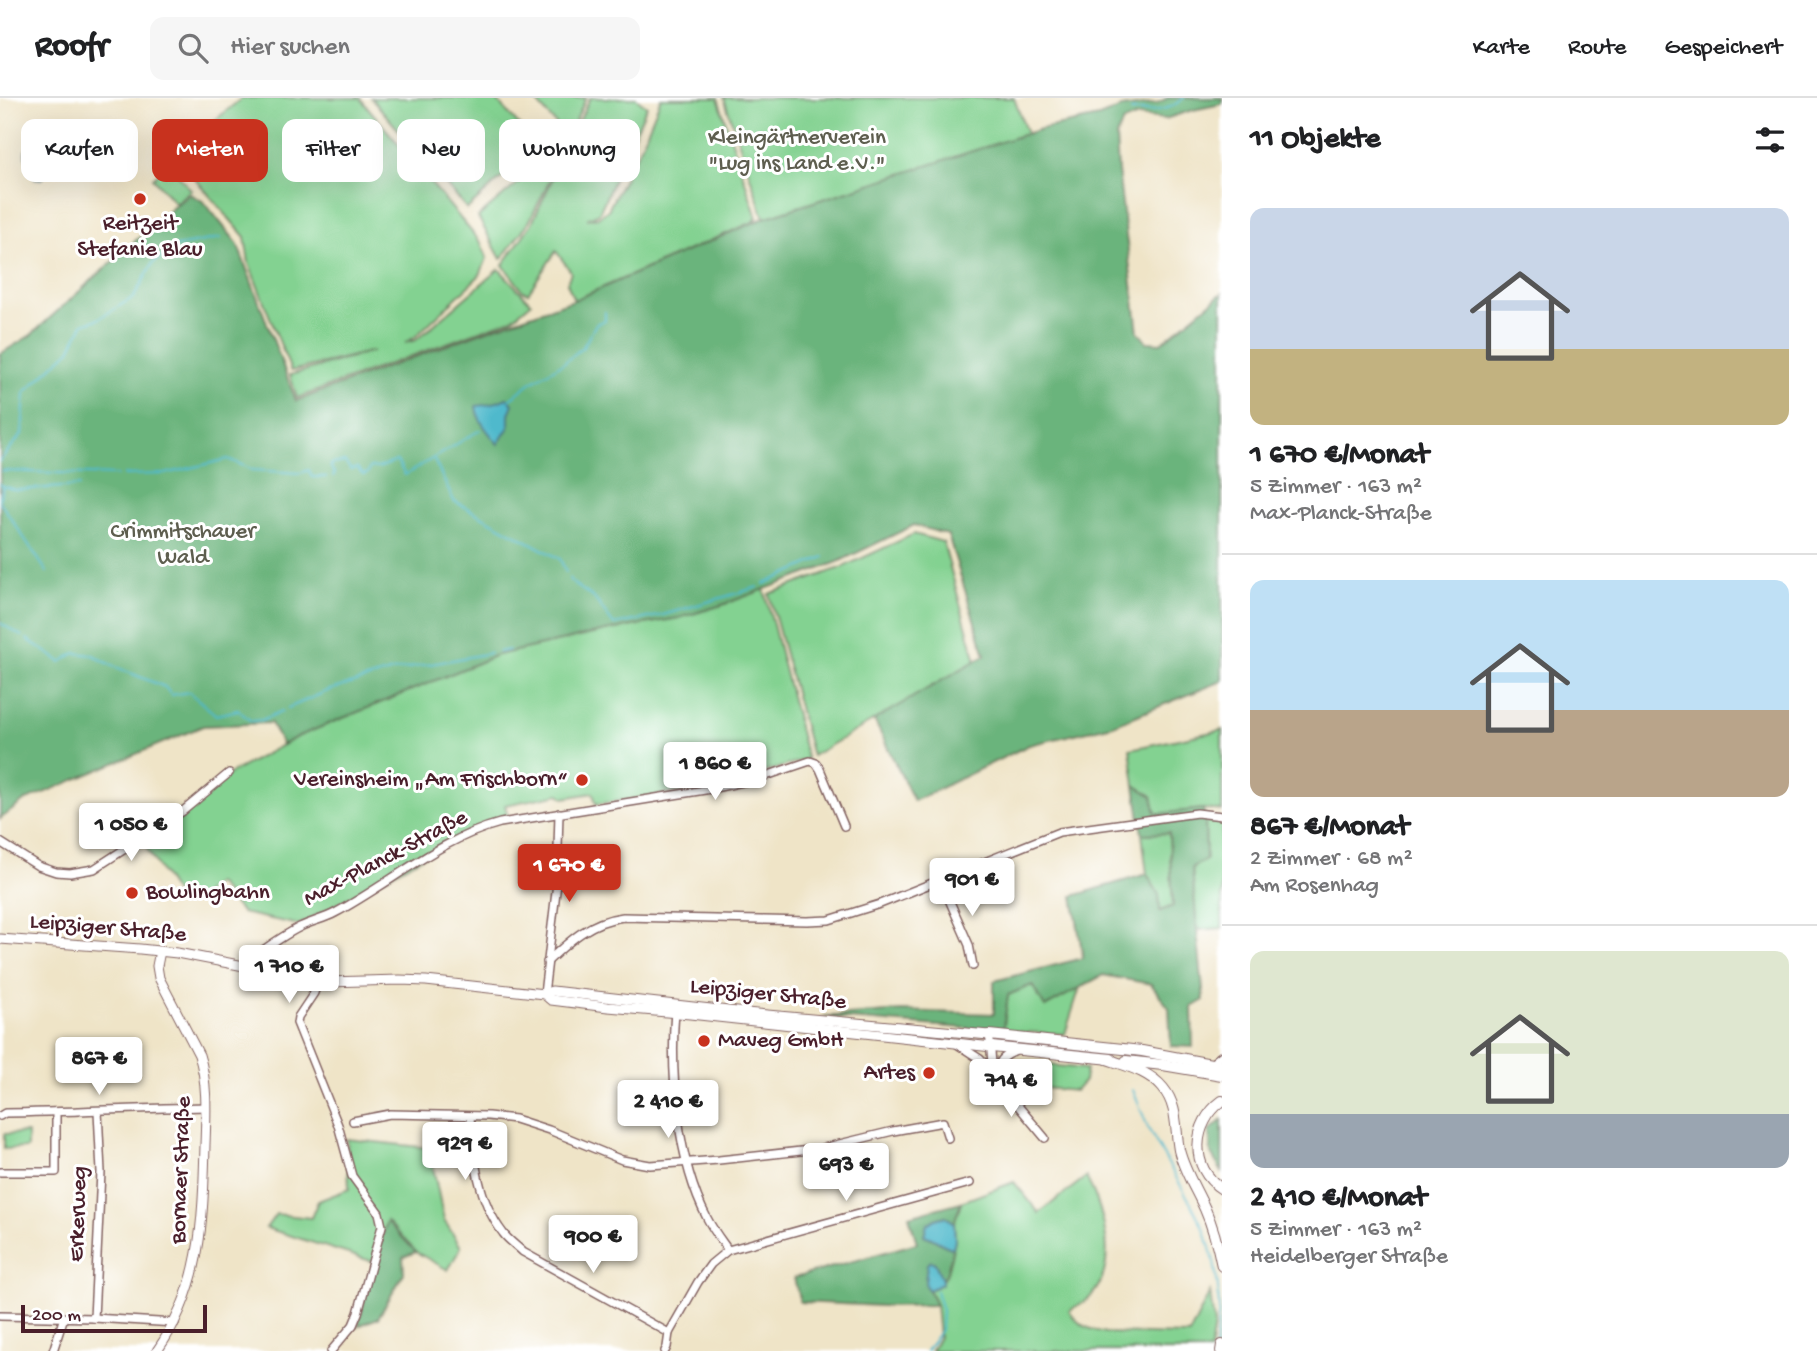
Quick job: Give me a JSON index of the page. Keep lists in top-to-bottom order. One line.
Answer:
{"streets":{"highway":["Leipziger Straße"],"main road":["Bornaer Straße"],"street":["Max-Planck-Straße","Erkerweg"]},"crossings":[["Max-Planck-Straße","Leipziger Straße"],["Leipziger Straße","Bornaer Straße"]],"parks":["Kleingärtnerverein \"Lug ins Land e.V.\"","Crimmitschauer Wald"],"places":["Reitzeit Stefanie Blau","Vereinsheim „Am Frischborn“","Bowlingbahn","Maveg GmbH","Artes"],"scale_bar":"200 m","page":{"header":"Roofr","search":"Hier suchen","nav":["Karte","Route","Gespeichert"],"heading":"11 Objekte","chip":["Kaufen","Mieten","Filter","Neu","Wohnung"],"list":[{"name":"1 670 €/Monat","note":"5 Zimmer · 163 m² · Max-Planck-Straße"},{"name":"867 €/Monat","note":"2 Zimmer · 68 m² · Am Rosenhag"},{"name":"2 410 €/Monat","note":"5 Zimmer · 163 m² · Heidelberger Straße"}],"price":["1 860 €","1 050 €","1 670 €","901 €","1 710 €","867 €","714 €","2 410 €","929 €","693 €","900 €"],"scale":"200 m"}}
